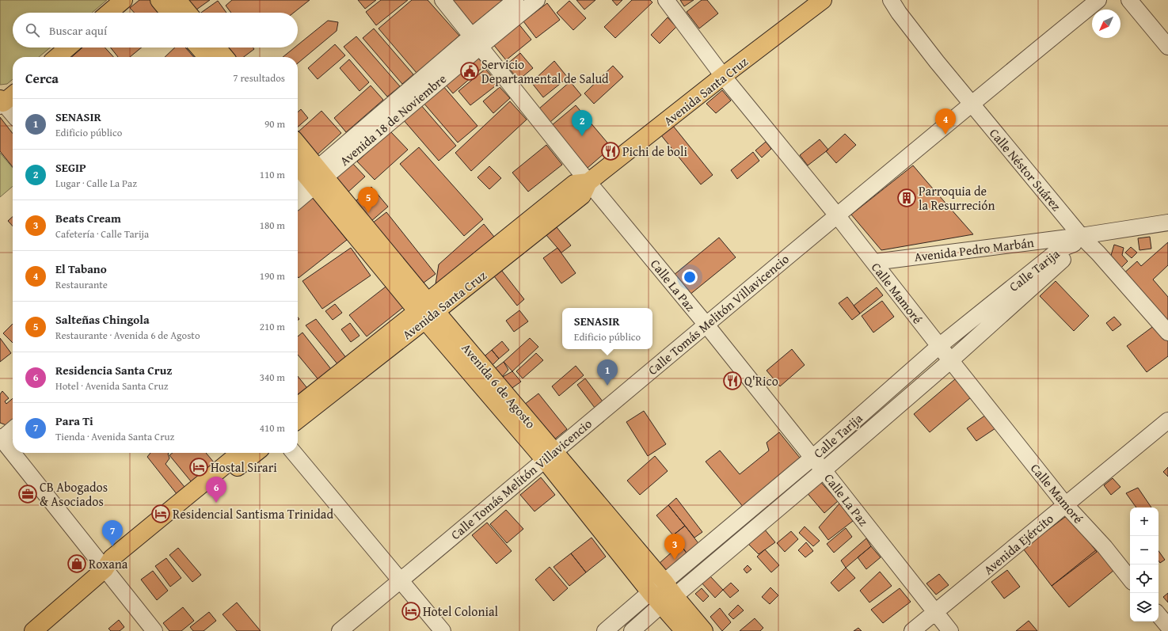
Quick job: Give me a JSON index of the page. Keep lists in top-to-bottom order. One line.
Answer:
{"streets":{"main road":["Avenida Santa Cruz","Avenida 6 de Agosto"],"street":["Avenida 18 de Noviembre","Calle Néstor Suárez","Avenida Pedro Marbán","Calle Tarija","Calle La Paz","Calle Mamoré","Calle Tomás Melitón Villavicencio","Avenida Ejército"]},"crossings":[["Avenida Santa Cruz","Calle La Paz"],["Avenida Santa Cruz","Calle Mamoré"],["Avenida Santa Cruz","Avenida 6 de Agosto"],["Avenida 18 de Noviembre","Calle La Paz"],["Avenida 18 de Noviembre","Avenida 6 de Agosto"],["Calle Néstor Suárez","Avenida Pedro Marbán"],["Calle Néstor Suárez","Calle Tarija"],["Calle Néstor Suárez","Calle Tomás Melitón Villavicencio"],["Avenida Pedro Marbán","Calle Tarija"],["Avenida Pedro Marbán","Calle Mamoré"],["Calle Tarija","Calle La Paz"],["Calle Tarija","Calle Mamoré"],["Calle Tarija","Avenida 6 de Agosto"],["Calle La Paz","Calle Tomás Melitón Villavicencio"],["Calle La Paz","Avenida Ejército"],["Calle Mamoré","Calle Tomás Melitón Villavicencio"],["Calle Mamoré","Avenida Ejército"],["Calle Tomás Melitón Villavicencio","Avenida 6 de Agosto"]],"places":{"public building":["Servicio Departamental de Salud"],"restaurant":["Pichi de boli","Q'Rico"],"building":["Parroquia de la Resurreción"],"hotel":["Hostal Sirari","Residencial Santisma Trinidad","Hotel Colonial"],"office":["CB Abogados & Asociados"],"shop":["Roxana"]},"north":"bottom left","page":{"search":"Buscar aquí","heading":["Cerca","7 resultados"],"list":[{"mark":"1","name":"SENASIR","note":"Edificio público","value":"90 m"},{"mark":"2","name":"SEGIP","note":"Lugar · Calle La Paz","value":"110 m"},{"mark":"3","name":"Beats Cream","note":"Cafetería · Calle Tarija","value":"180 m"},{"mark":"4","name":"El Tabano","note":"Restaurante","value":"190 m"},{"mark":"5","name":"Salteñas Chingola","note":"Restaurante · Avenida 6 de Agosto","value":"210 m"},{"mark":"6","name":"Residencia Santa Cruz","note":"Hotel · Avenida Santa Cruz","value":"340 m"},{"mark":"7","name":"Para Ti","note":"Tienda · Avenida Santa Cruz","value":"410 m"}],"pins":["4","2","5","1","6","7","3"],"popup":["SENASIR","Edificio público"],"map_buttons":["+","−"]}}
